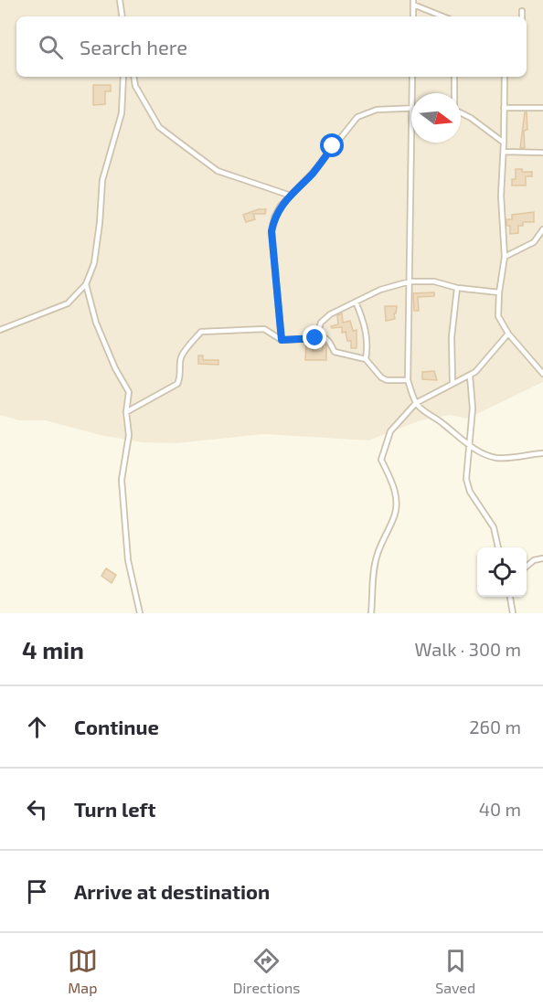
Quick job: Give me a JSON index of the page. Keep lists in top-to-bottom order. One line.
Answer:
{"north":"right","page":{"search":"Search here","heading":["4 min","Walk · 300 m"],"list":[["Continue","260 m"],["Turn left","40 m"],"Arrive at destination"],"nav":["Map","Directions","Saved"]}}
